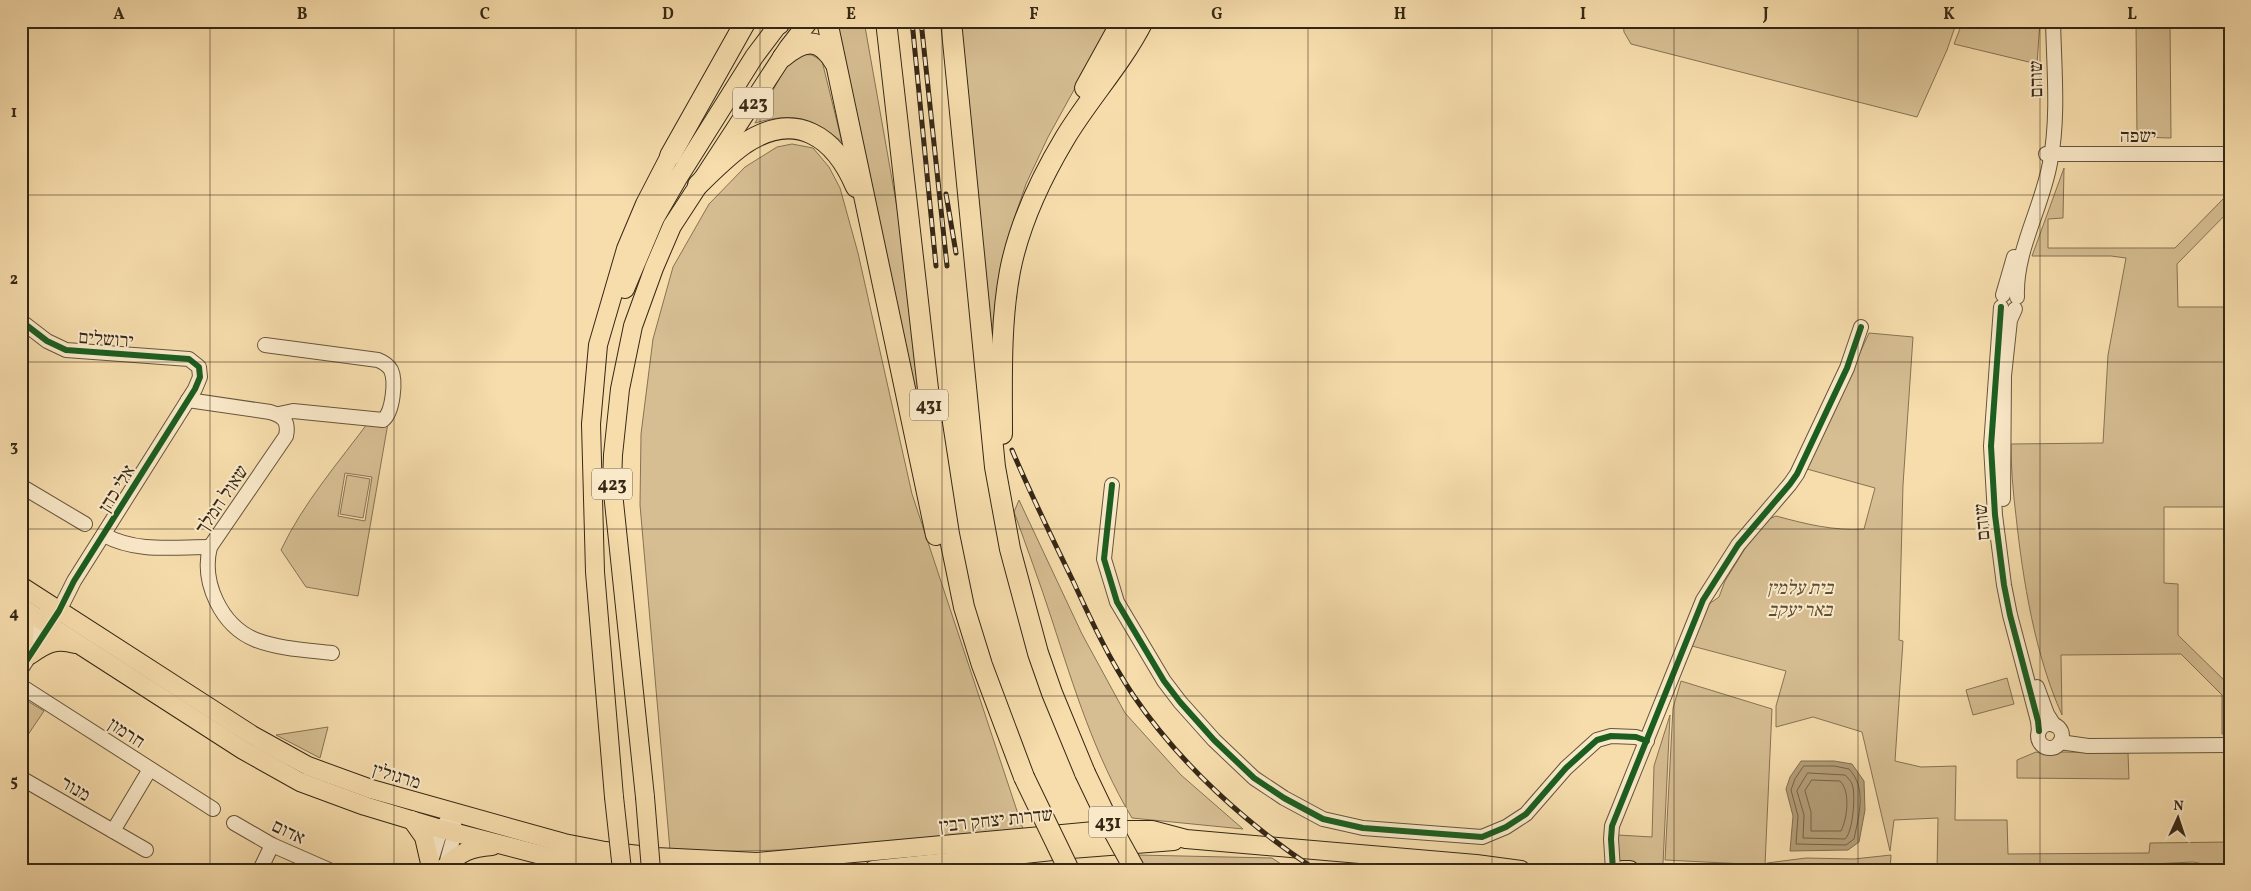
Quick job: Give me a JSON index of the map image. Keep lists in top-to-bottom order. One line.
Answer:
{"streets":{"highway":["431"],"main road":["423","מרגולין","שדרות יצחק רבין"],"street":["שוהם","ישפה","ירושלים","אלי כהן","שאול המלך","חרמון","מנור","אדום"]},"crossings":[["שוהם","ישפה"],["423","מרגולין"],["ירושלים","אלי כהן"],["אלי כהן","מרגולין"],["מרגולין","שדרות יצחק רבין"]],"parks":["בית עלמין באר יעקב"],"north":"top","grid":{"columns":["A","B","C","D","E","F","G","H","I","J","K","L"],"rows":["1","2","3","4","5"]}}
